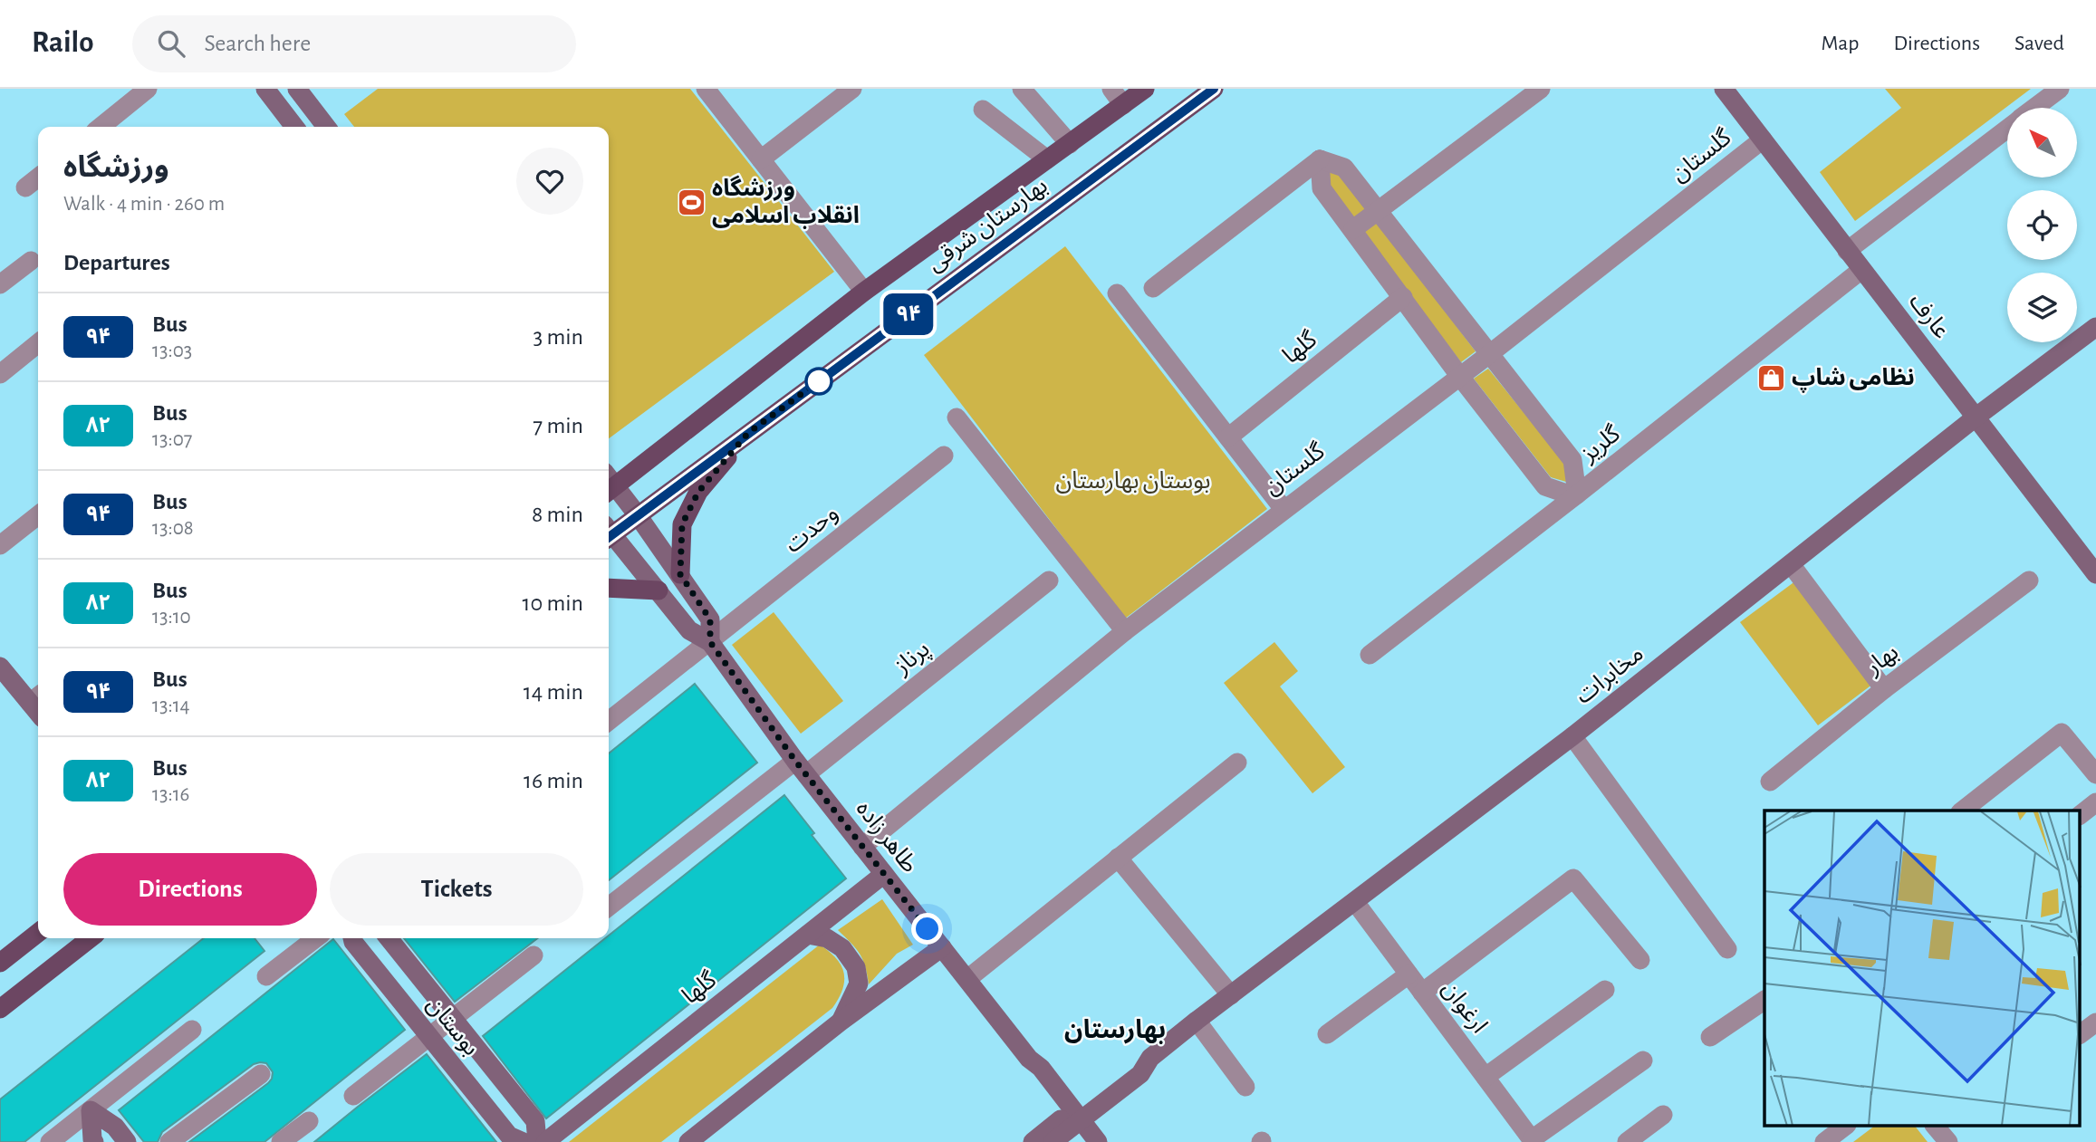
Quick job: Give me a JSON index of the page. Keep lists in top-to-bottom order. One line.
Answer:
{"streets":{"main road":["بهارستان شرقی"],"street":["گلستان","عارف","گلها","گلریز","وحدت","پرناز","بهار","مخابرات","طاهر زاده","ارغوان","بوستان"]},"crossings":[["گلستان","عارف"],["گلستان","طاهر زاده"],["بهارستان شرقی","طاهر زاده"],["عارف","گلریز"],["عارف","مخابرات"],["گلها","طاهر زاده"],["وحدت","طاهر زاده"],["پرناز","طاهر زاده"],["مخابرات","طاهر زاده"],["مخابرات","ارغوان"]],"districts":["بهارستان"],"parks":["بوستان بهارستان"],"places":{"sports":["ورزشگاه انقلاب اسلامی"],"shop":["نظامی شاپ"]},"lines":["bus line ۹۴"],"north":"top left","page":{"header":"Railo","search":"Search here","nav":["Map","Directions","Saved"],"on_map":"۹۴","heading":[["ورزشگاه","Walk · 4 min · 260 m"],"Departures"],"list":[{"mark":"۹۴","name":"Bus","note":"13:03","value":"3 min"},{"mark":"۸۲","name":"Bus","note":"13:07","value":"7 min"},{"mark":"۹۴","name":"Bus","note":"13:08","value":"8 min"},{"mark":"۸۲","name":"Bus","note":"13:10","value":"10 min"},{"mark":"۹۴","name":"Bus","note":"13:14","value":"14 min"},{"mark":"۸۲","name":"Bus","note":"13:16","value":"16 min"}],"buttons":["Directions","Tickets"]}}
